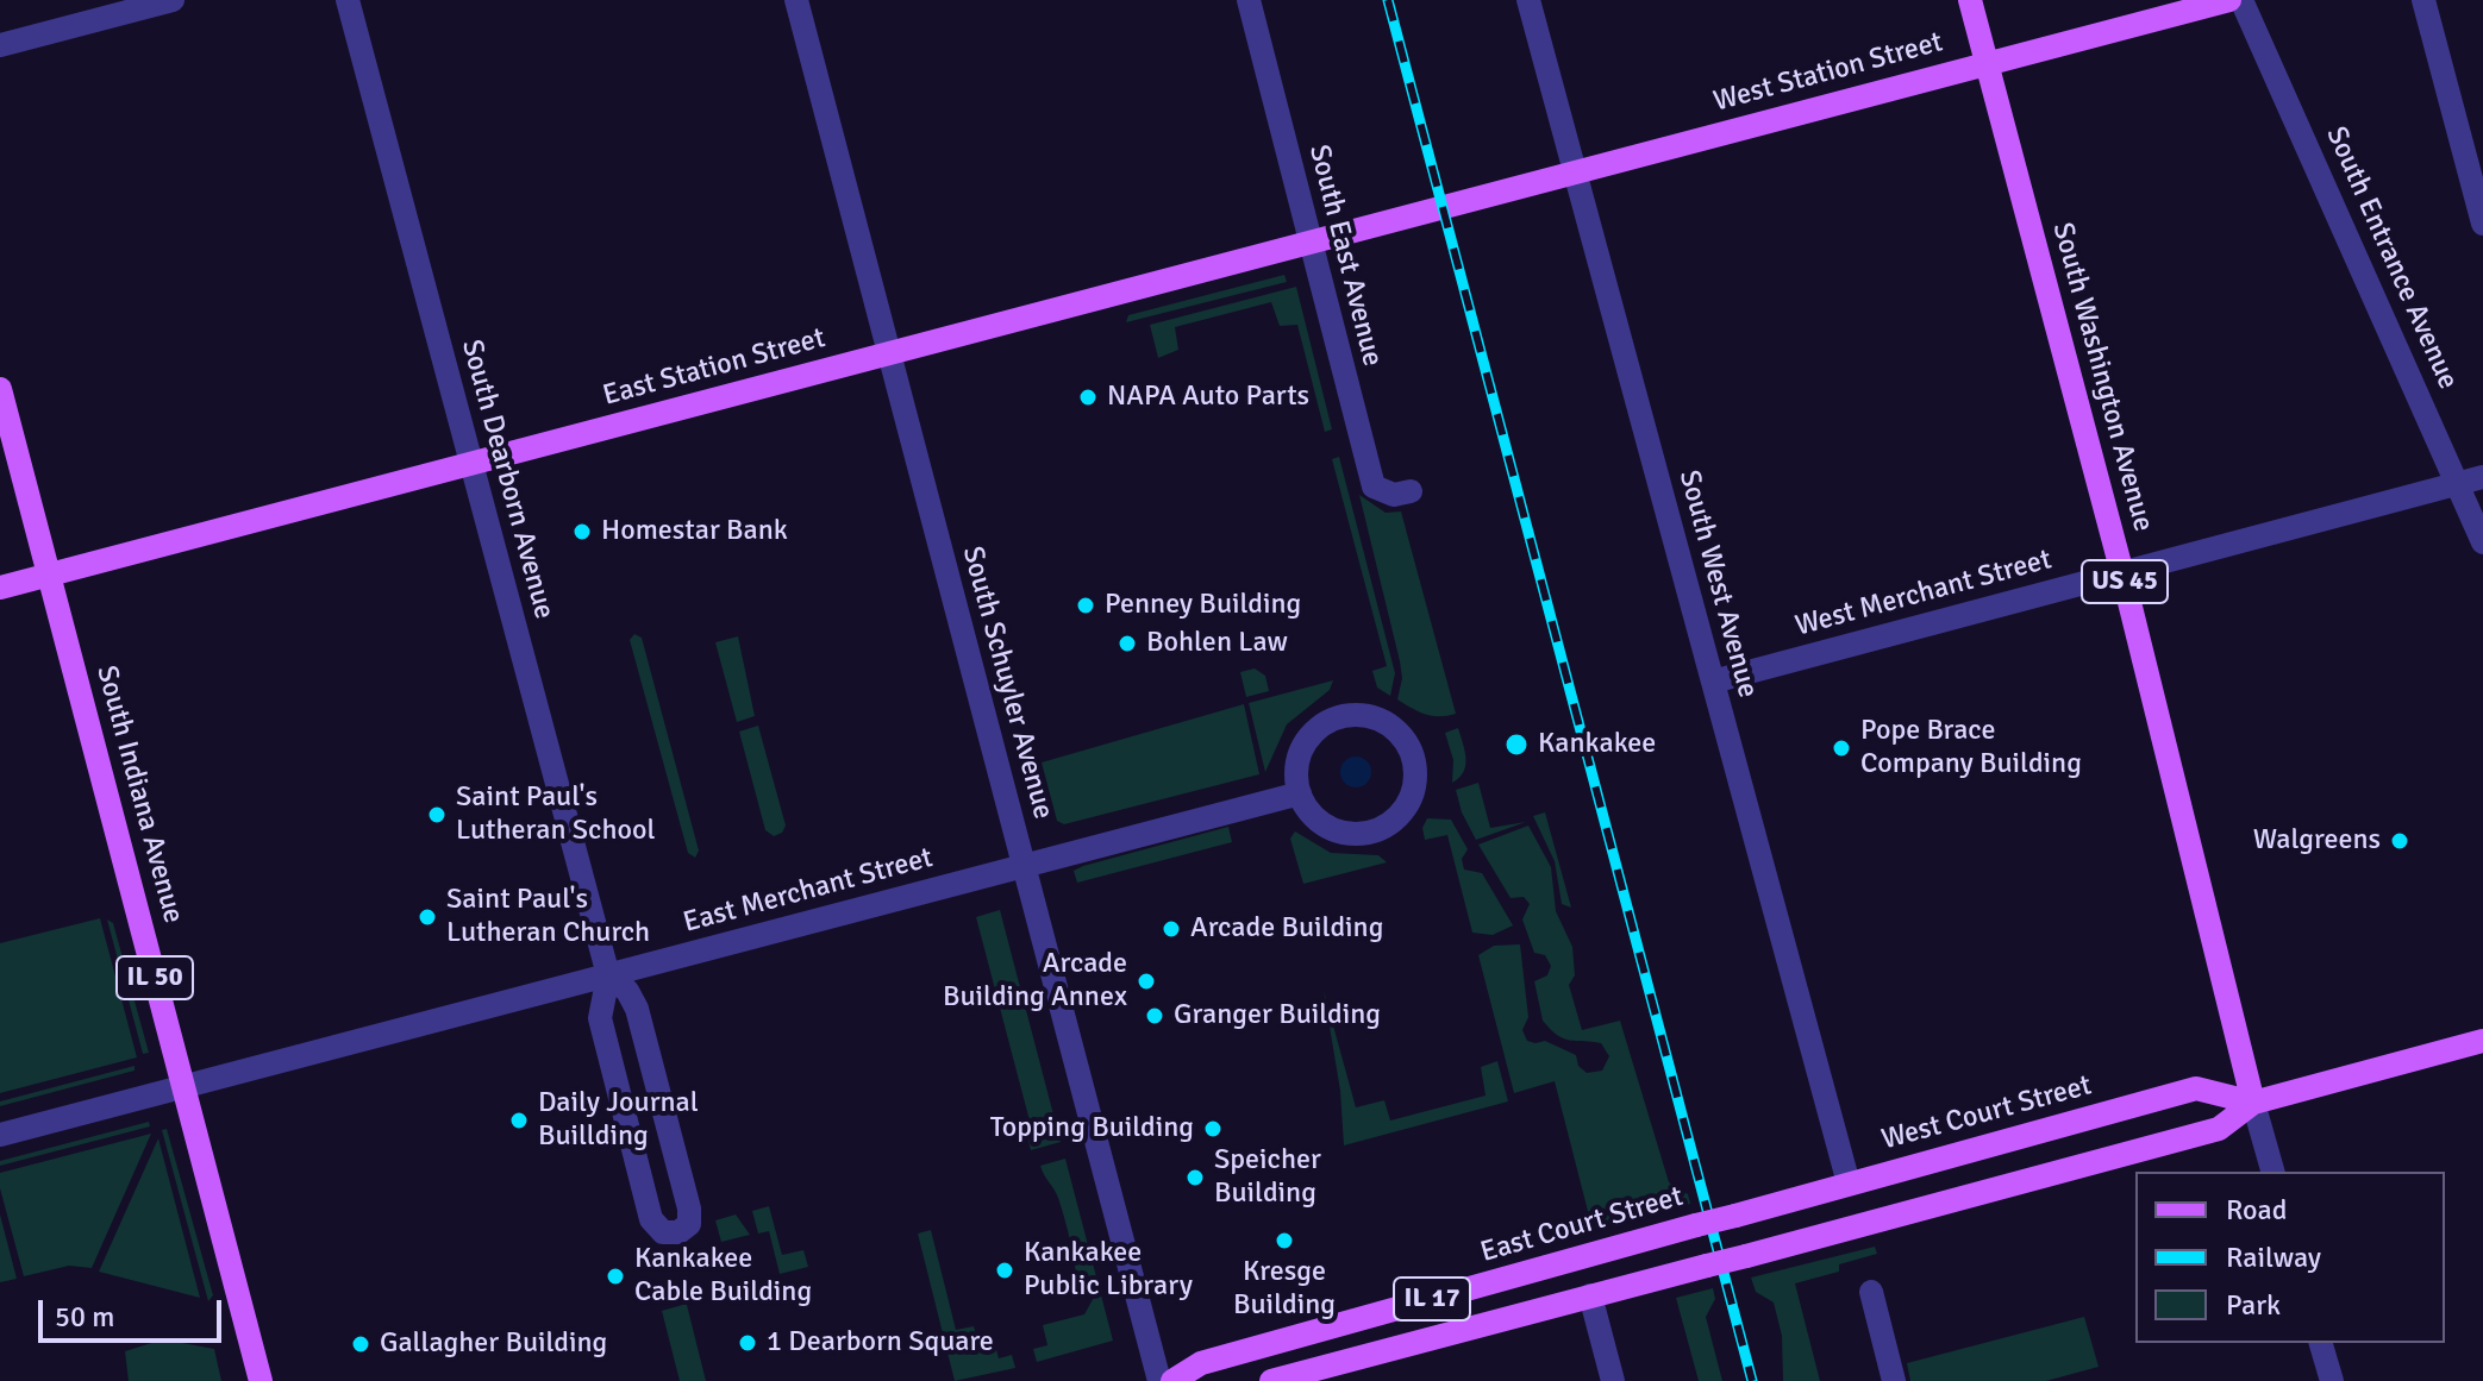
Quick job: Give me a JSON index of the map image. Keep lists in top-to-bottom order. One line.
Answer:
{"streets":{"main road":["West Station Street","East Station Street","South Washington Avenue","US 45","South Indiana Avenue","IL 50","West Court Street","East Court Street","IL 17"],"street":["South East Avenue","South Entrance Avenue","South Dearborn Avenue","South West Avenue","West Merchant Street","South Schuyler Avenue","East Merchant Street"]},"crossings":[["West Station Street","East Station Street"],["West Station Street","South Washington Avenue"],["West Station Street","South West Avenue"],["South East Avenue","East Station Street"],["South Entrance Avenue","West Merchant Street"],["East Station Street","South Dearborn Avenue"],["East Station Street","South Schuyler Avenue"],["East Station Street","South Indiana Avenue"],["South Washington Avenue","West Merchant Street"],["South Washington Avenue","West Court Street"],["South Dearborn Avenue","East Merchant Street"],["South West Avenue","West Merchant Street"],["South West Avenue","West Court Street"],["South Schuyler Avenue","East Merchant Street"],["South Indiana Avenue","East Merchant Street"],["West Court Street","East Court Street"],["West Court Street","IL 17"]],"places":["NAPA Auto Parts","Homestar Bank","Penney Building","Bohlen Law","Kankakee","Pope Brace Company Building","Saint Paul's Lutheran School","Walgreens","Saint Paul's Lutheran Church","Arcade Building","Arcade Building Annex","Granger Building","Daily Journal Buillding","Topping Building","Speicher Building","Kresge Building","Kankakee Public Library","Kankakee Cable Building","1 Dearborn Square","Gallagher Building"],"legend":["Road","Railway","Park"],"scale_bar":"50 m"}
